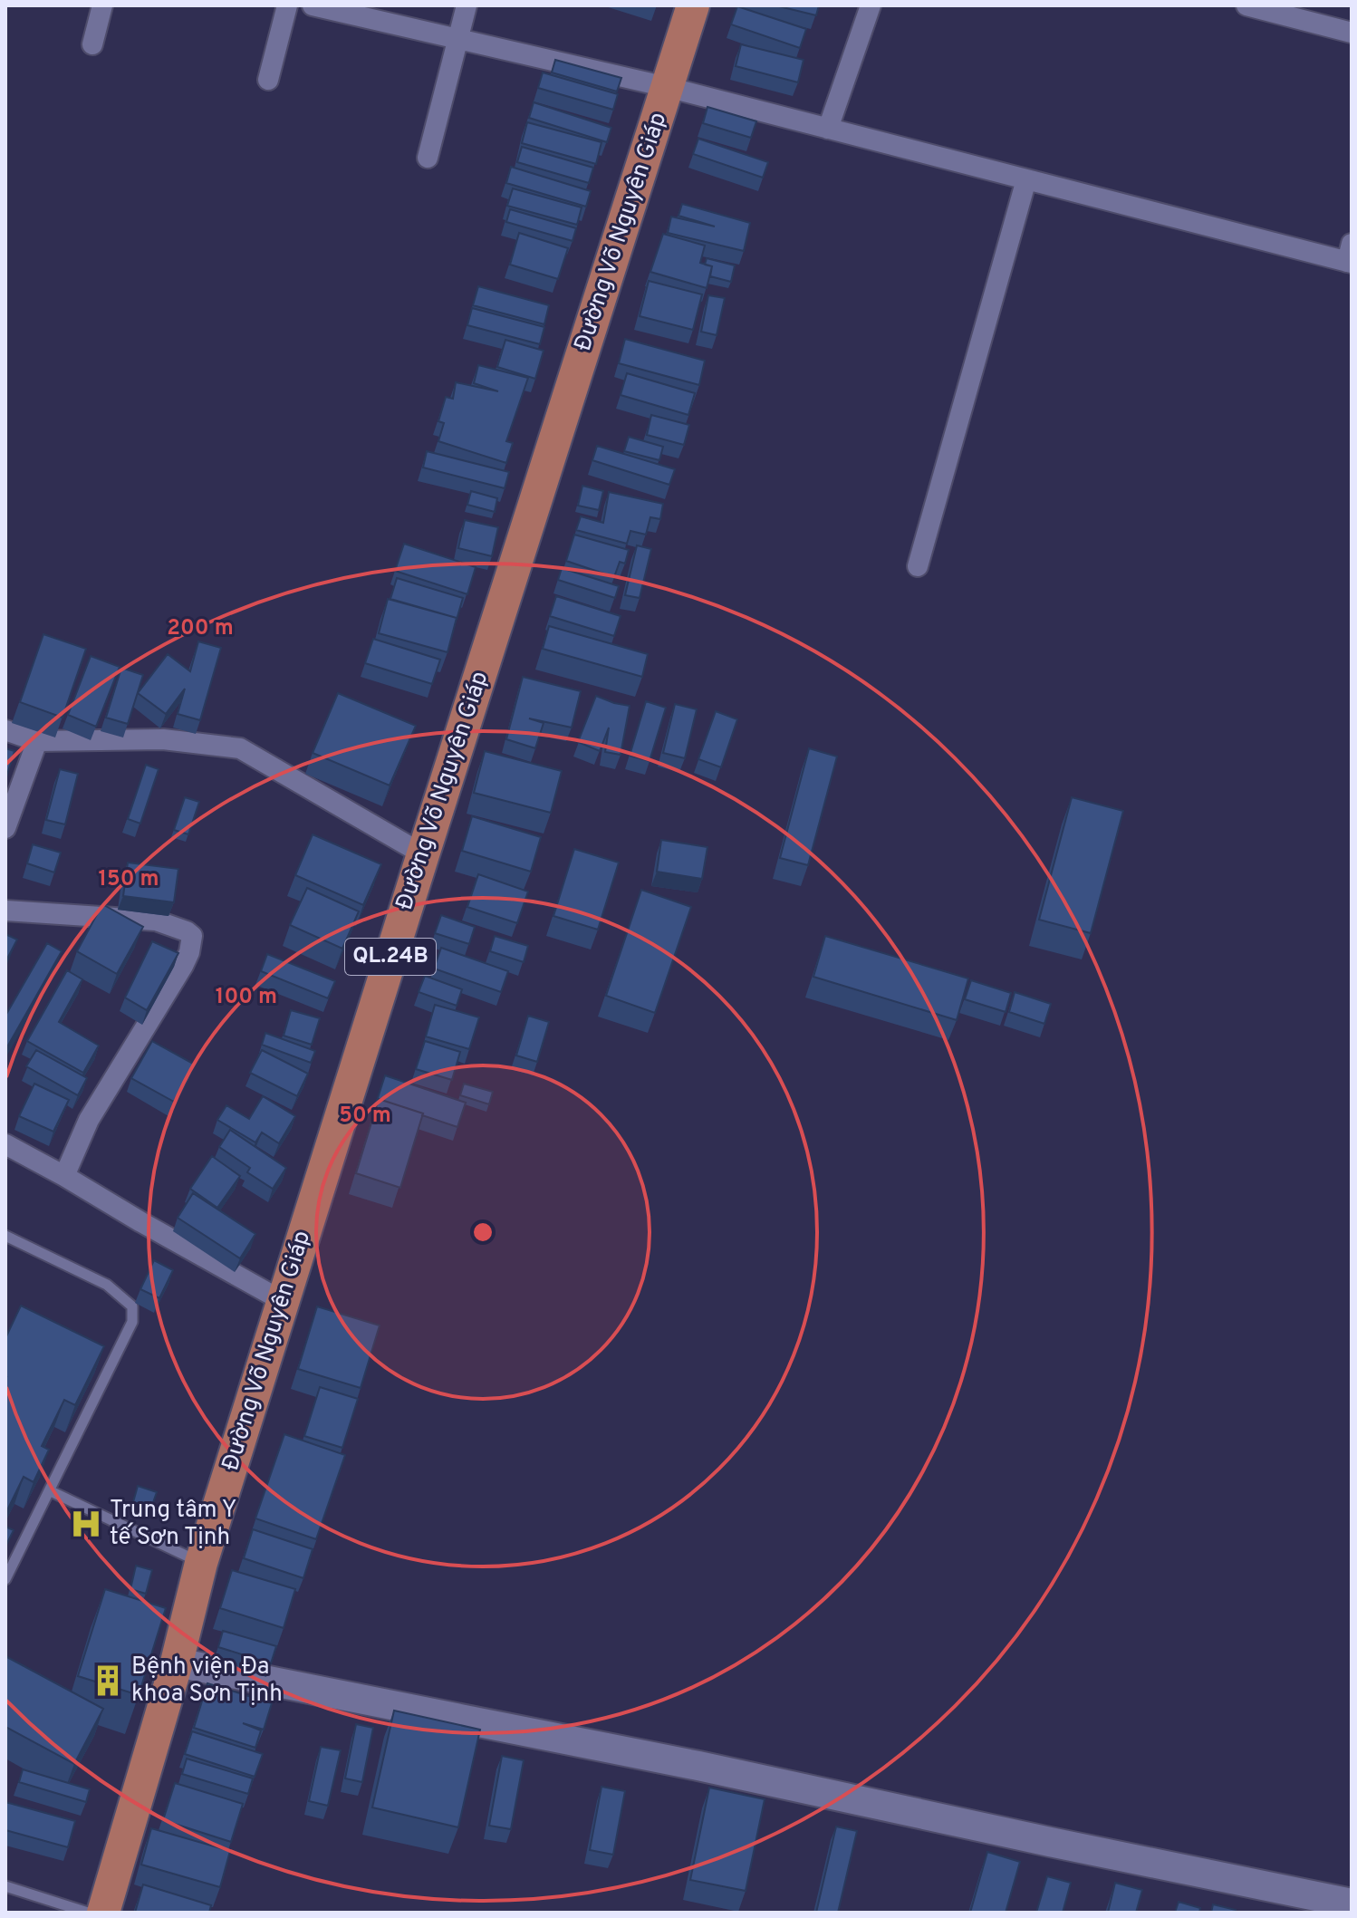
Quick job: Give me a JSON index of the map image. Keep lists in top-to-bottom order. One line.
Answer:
{"streets":{"main road":["Đường Võ Nguyên Giáp","QL.24B"]},"places":{"hospital":["Trung tâm Y tế Sơn Tịnh"],"building":["Bệnh viện Đa khoa Sơn Tịnh"]},"rings":["200 m","150 m","100 m","50 m"]}
